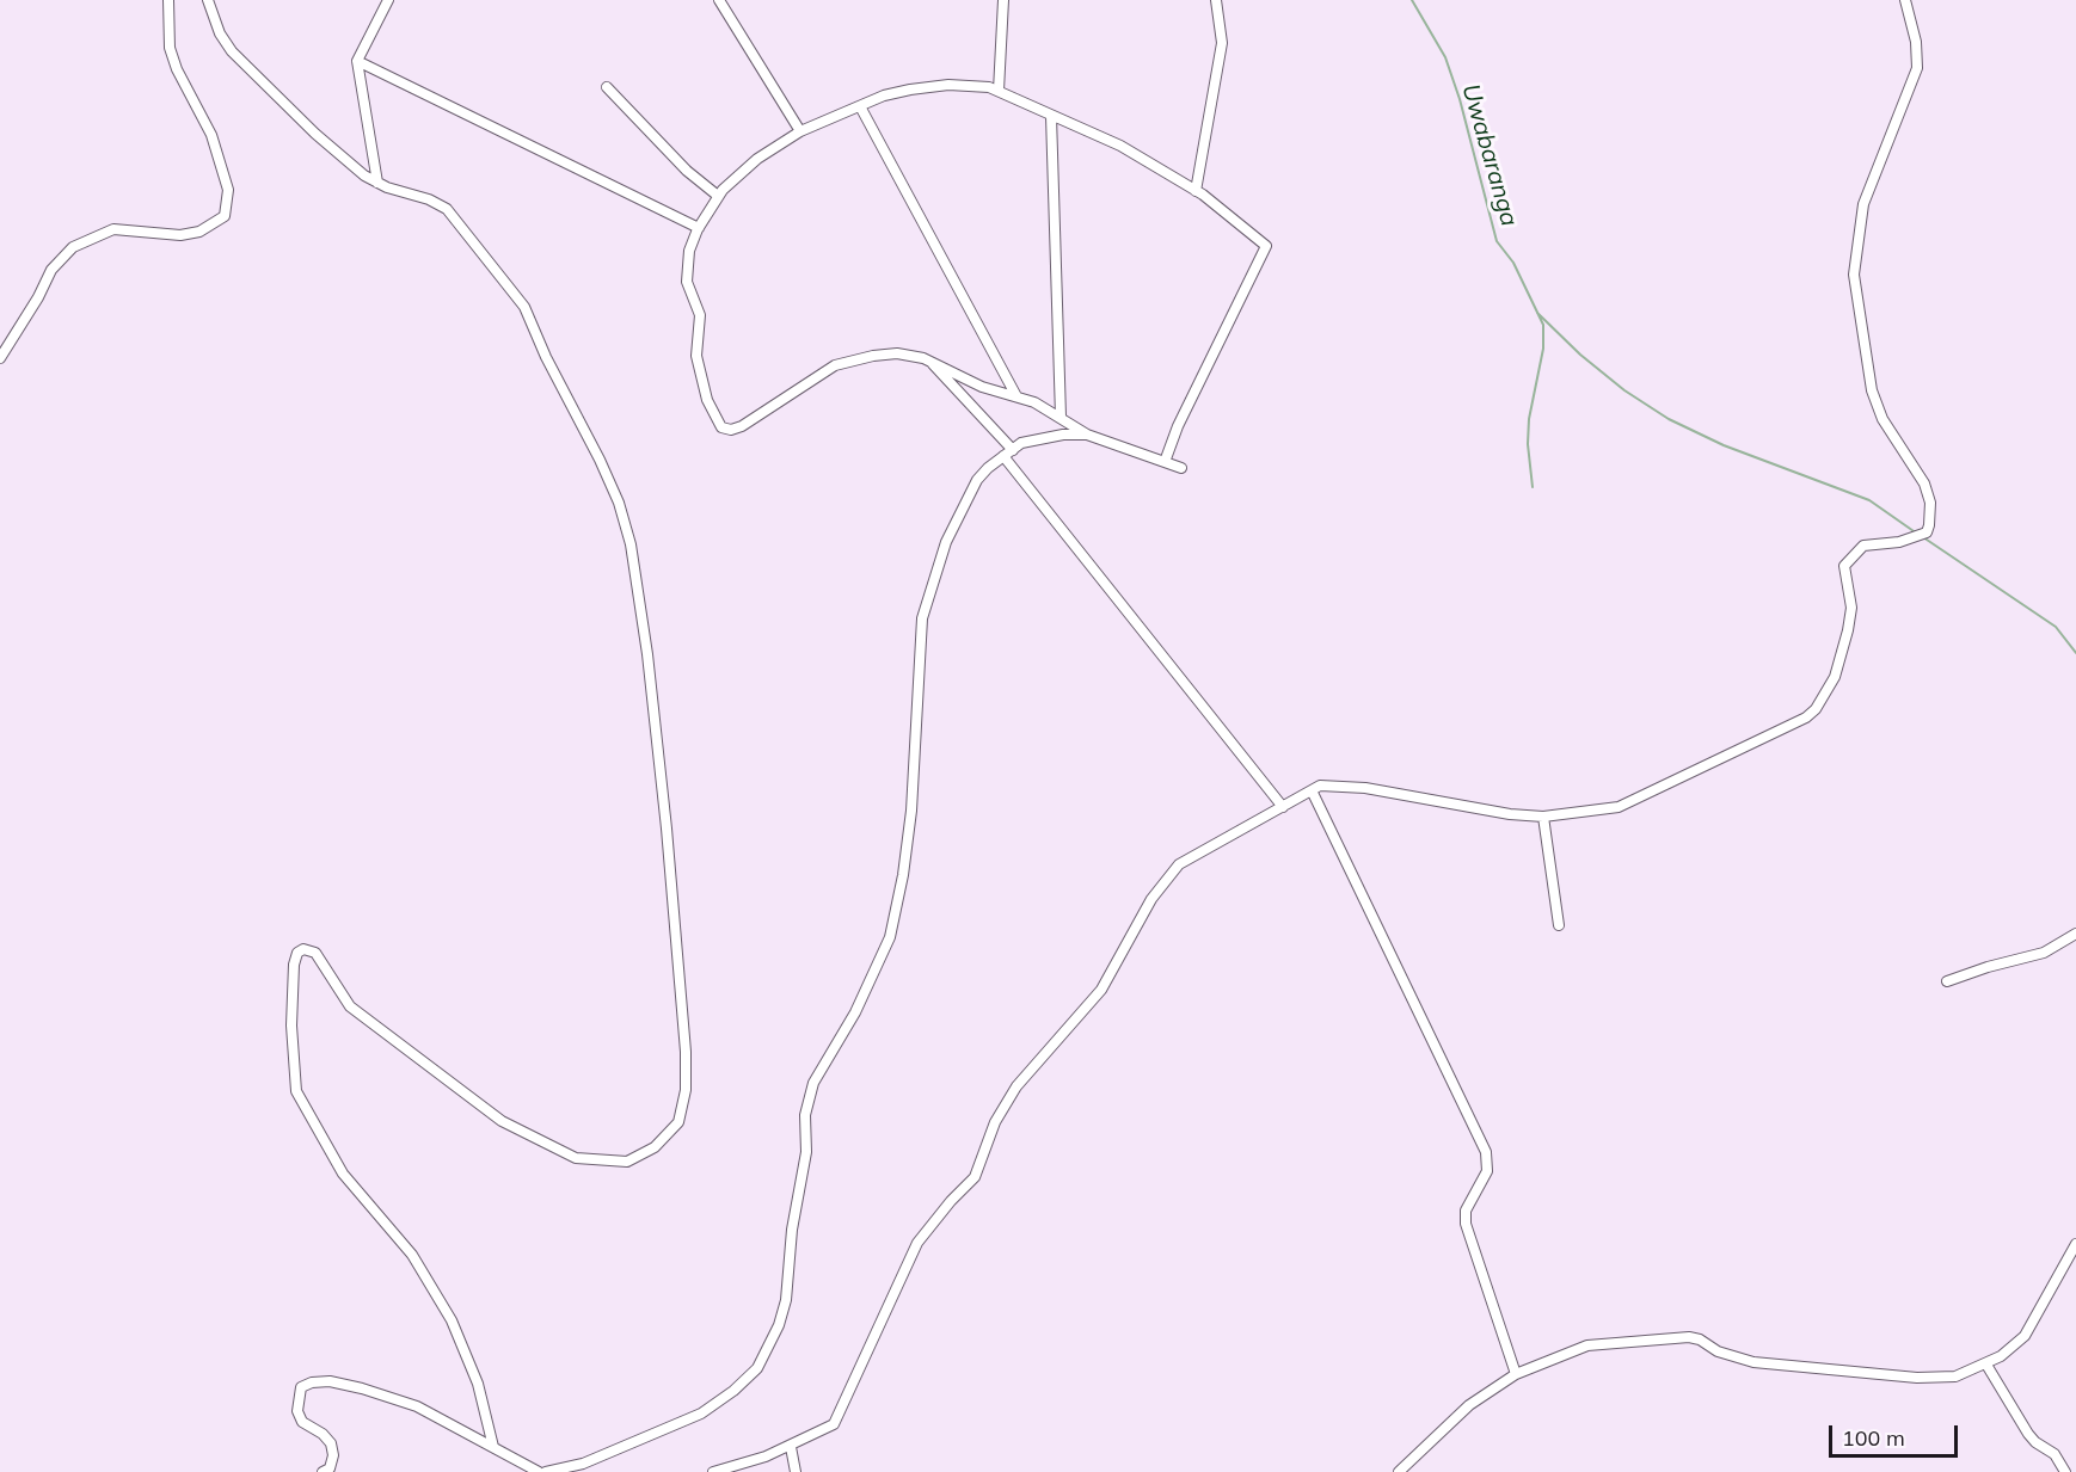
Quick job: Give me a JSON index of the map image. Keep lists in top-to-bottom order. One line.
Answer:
{"water":["Uwabaranga"],"scale_bar":"100 m"}
